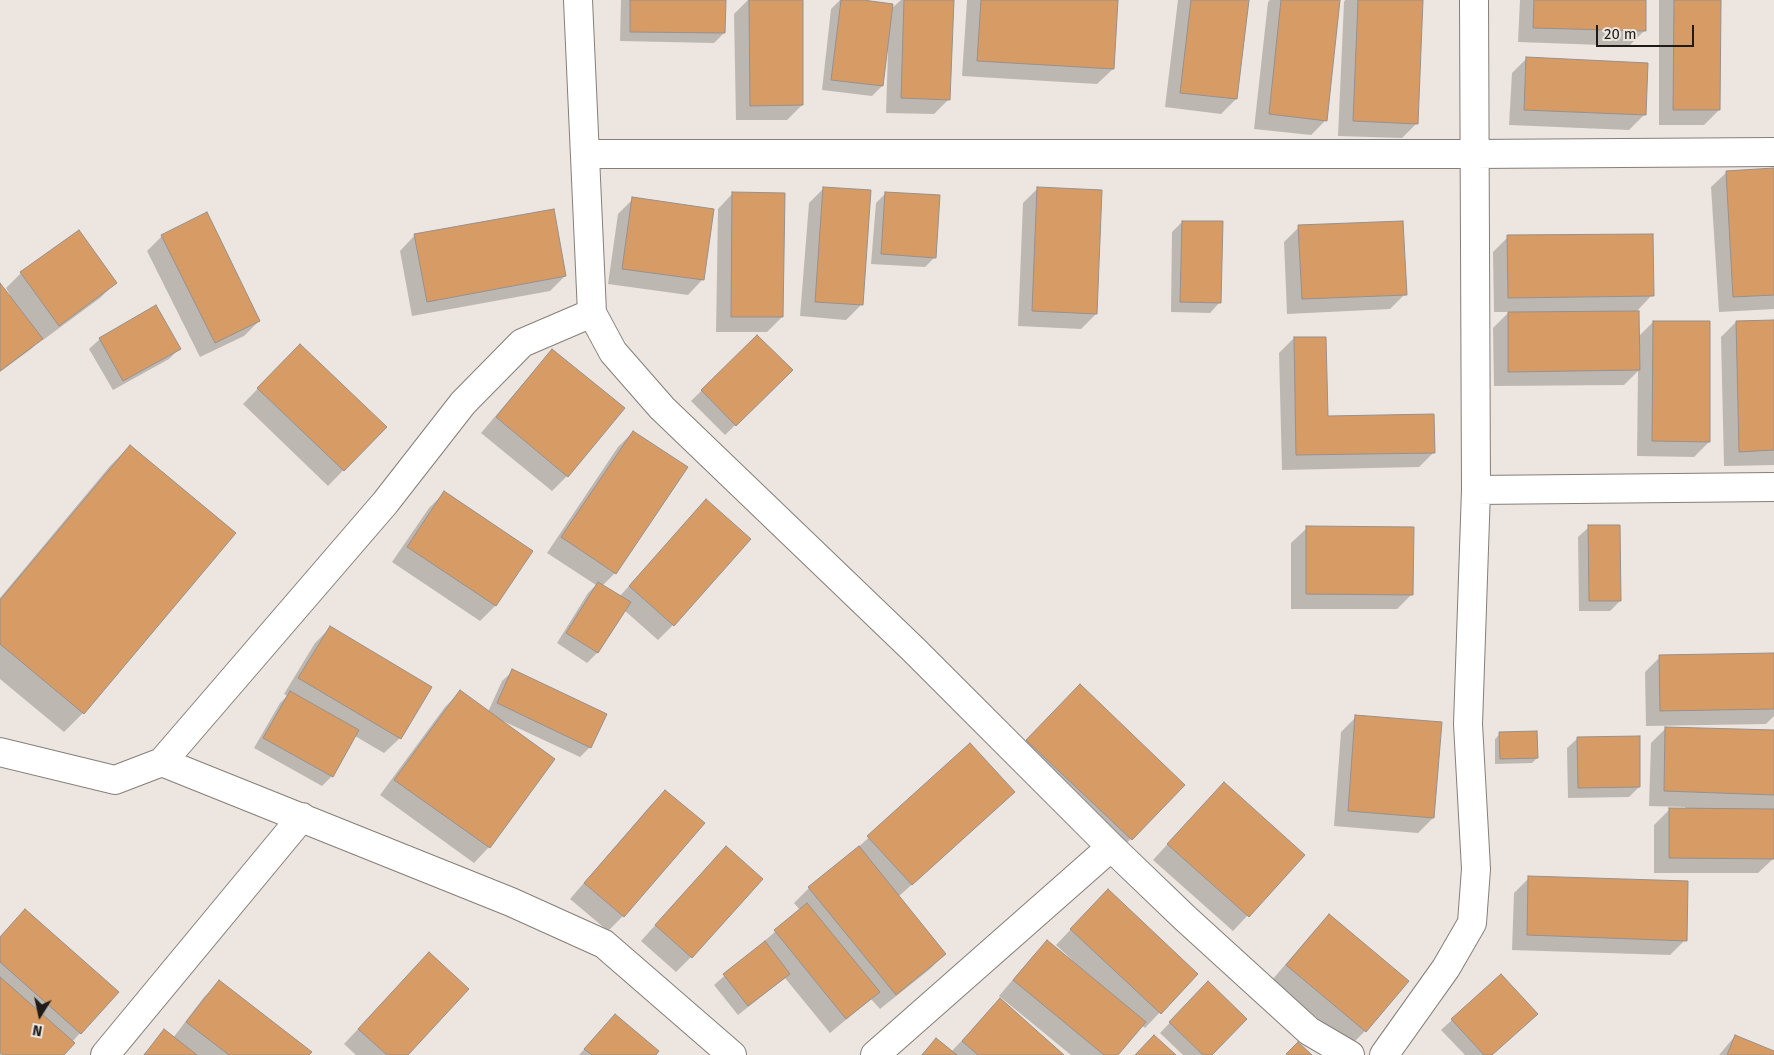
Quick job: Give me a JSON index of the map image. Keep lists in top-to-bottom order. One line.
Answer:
{"scale_bar":"20 m","north":"bottom"}
